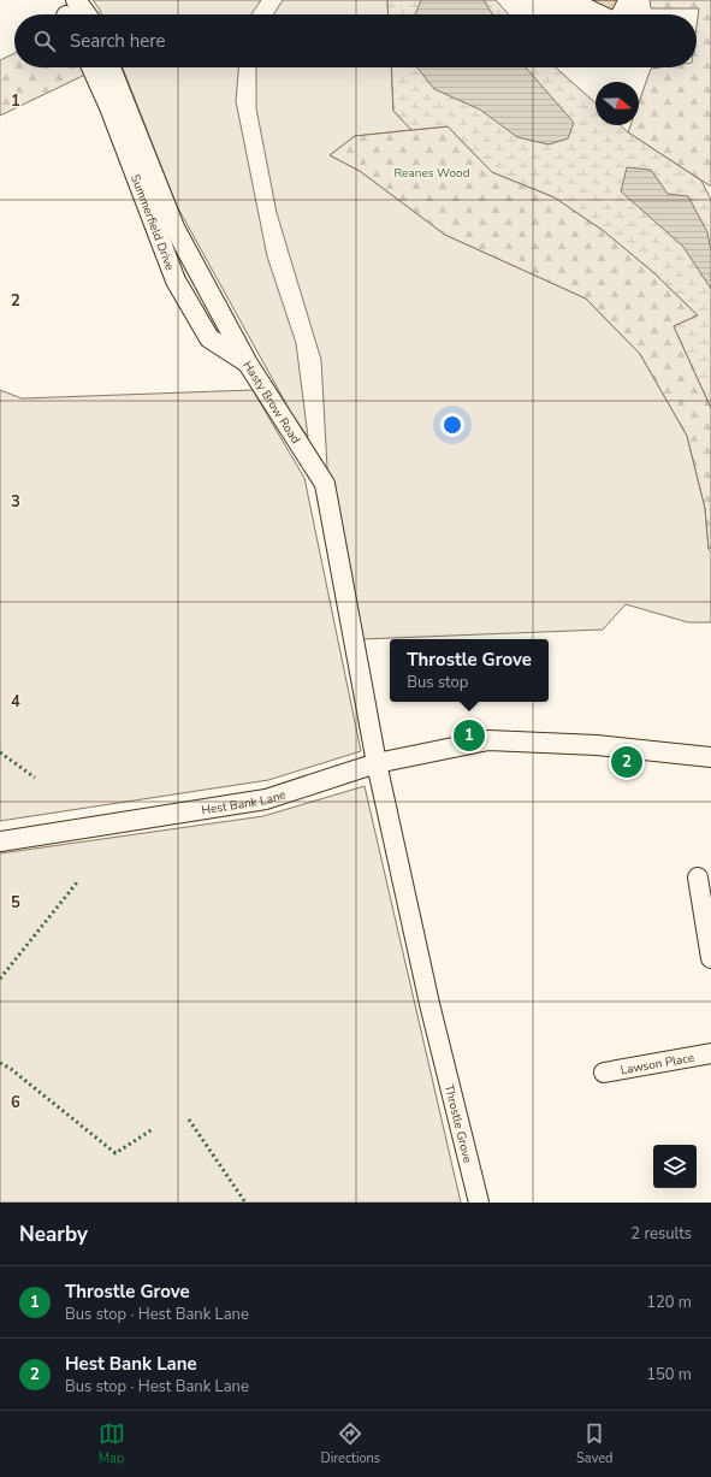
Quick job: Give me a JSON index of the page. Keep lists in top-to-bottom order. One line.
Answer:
{"streets":{"street":["Summerfield Drive","Hasty Brow Road","Hest Bank Lane","Lawson Place","Throstle Grove"]},"crossings":[["Summerfield Drive","Hasty Brow Road"],["Hasty Brow Road","Hest Bank Lane"],["Hasty Brow Road","Throstle Grove"],["Hest Bank Lane","Throstle Grove"]],"parks":["Reanes Wood"],"north":"right","page":{"search":"Search here","popup":["Throstle Grove","Bus stop"],"pins":["1","2"],"heading":["Nearby","2 results"],"list":[{"mark":"1","name":"Throstle Grove","note":"Bus stop · Hest Bank Lane","value":"120 m"},{"mark":"2","name":"Hest Bank Lane","note":"Bus stop · Hest Bank Lane","value":"150 m"}],"nav":["Map","Directions","Saved"]},"grid":{"rows":["1","2","3","4","5","6"]}}
